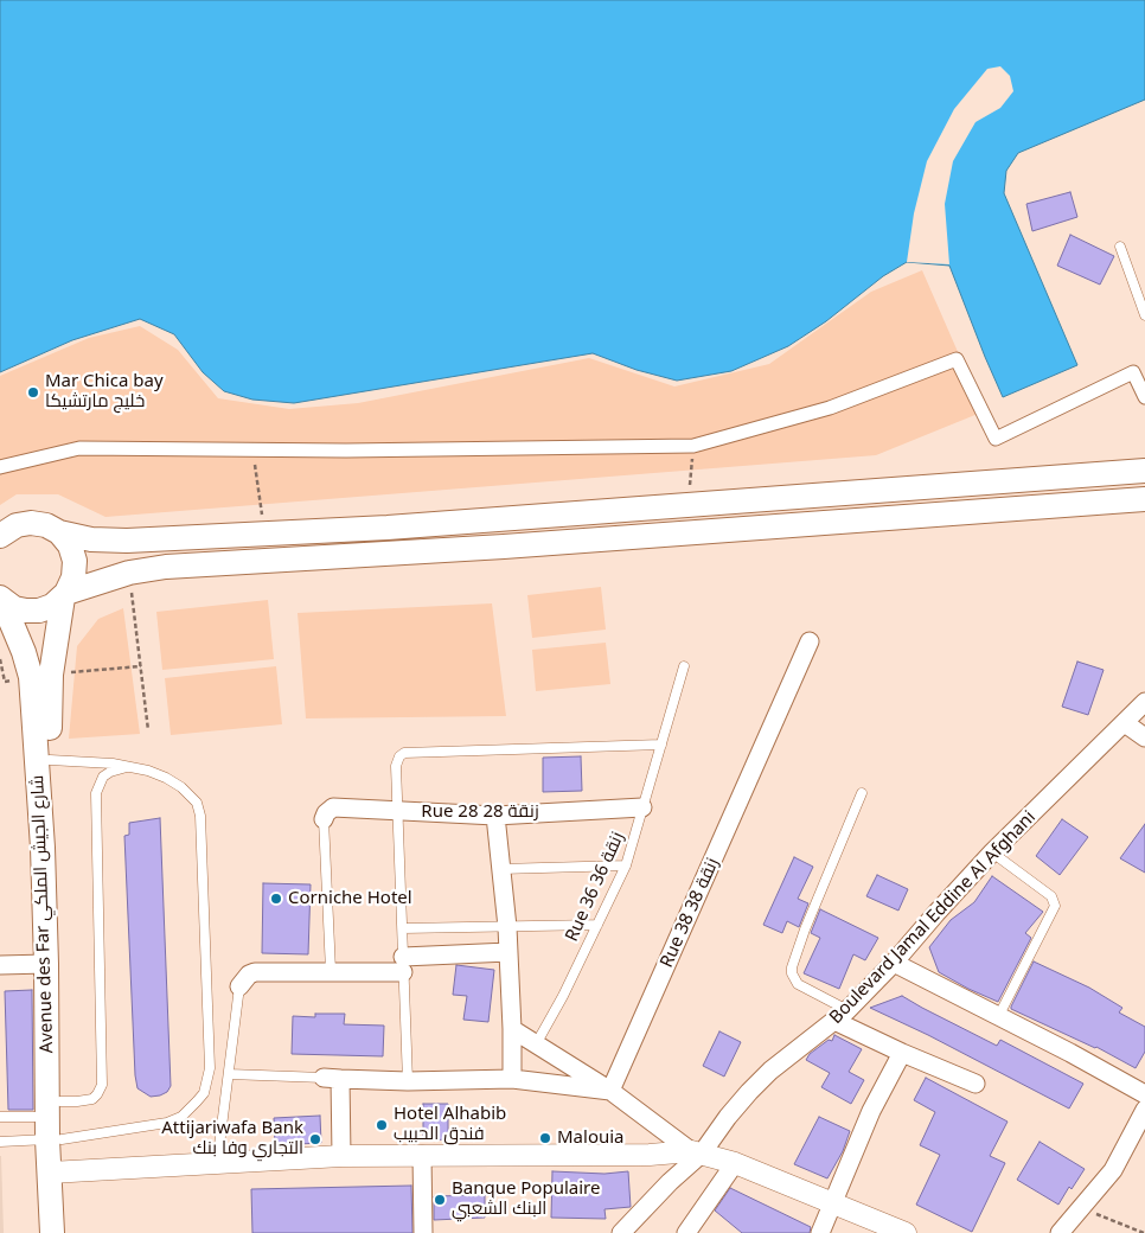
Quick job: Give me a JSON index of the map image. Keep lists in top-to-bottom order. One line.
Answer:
{"streets":{"main road":["Avenue des Far شارع الجيش الملكي"],"street":["Rue 28 زنقة 28","Rue 38 زنقة 38","Boulevard Jamal Eddine Al Afghani"],"lane":["Rue 36 زنقة 36"]},"crossings":[["Rue 28 زنقة 28","Rue 36 زنقة 36"]],"places":["Mar Chica bay خليج مارتشيكا","Corniche Hotel","Hotel Alhabib فندق الحبيب","Malouia","Attijariwafa Bank التجاري وفا بنك","Banque Populaire البنك الشعبي"]}
